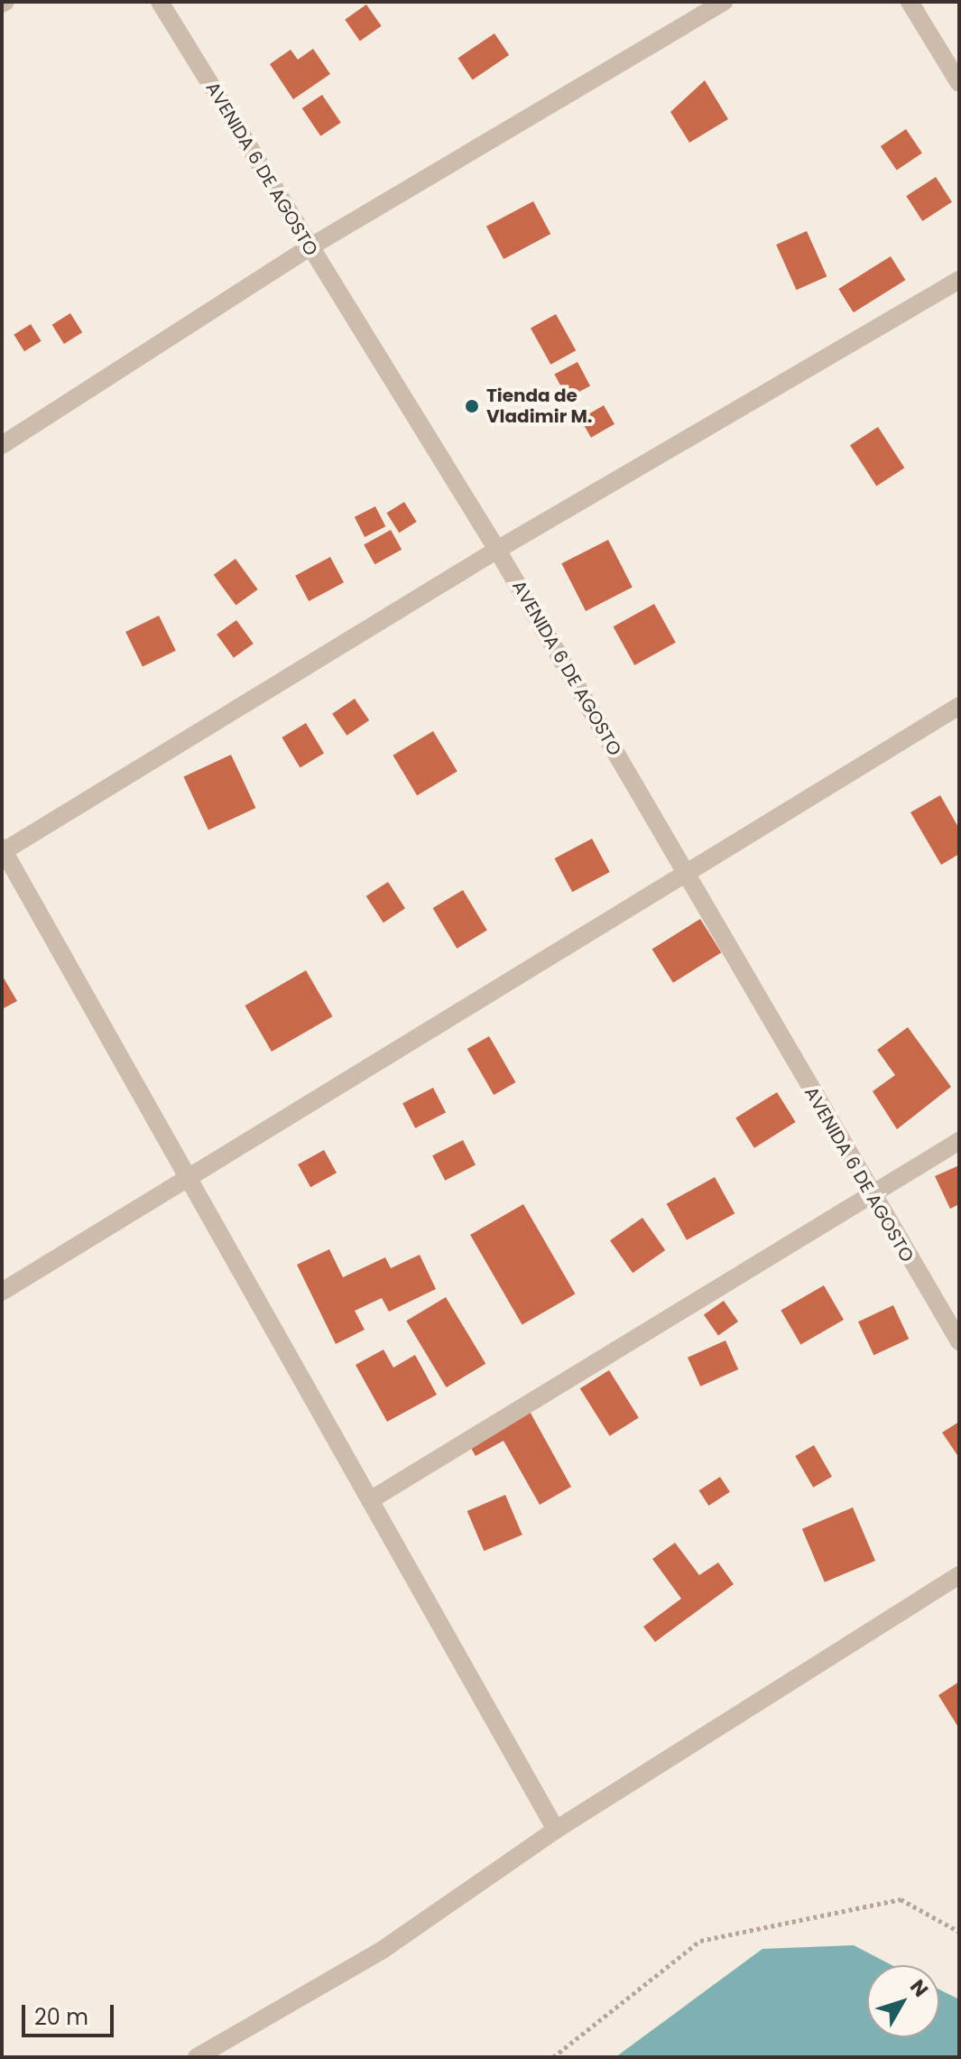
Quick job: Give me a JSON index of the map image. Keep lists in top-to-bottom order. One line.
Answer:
{"streets":{"street":["AVENIDA 6 DE AGOSTO"]},"places":["Tienda de Vladimir M."],"scale_bar":"20 m","north":"top right"}
